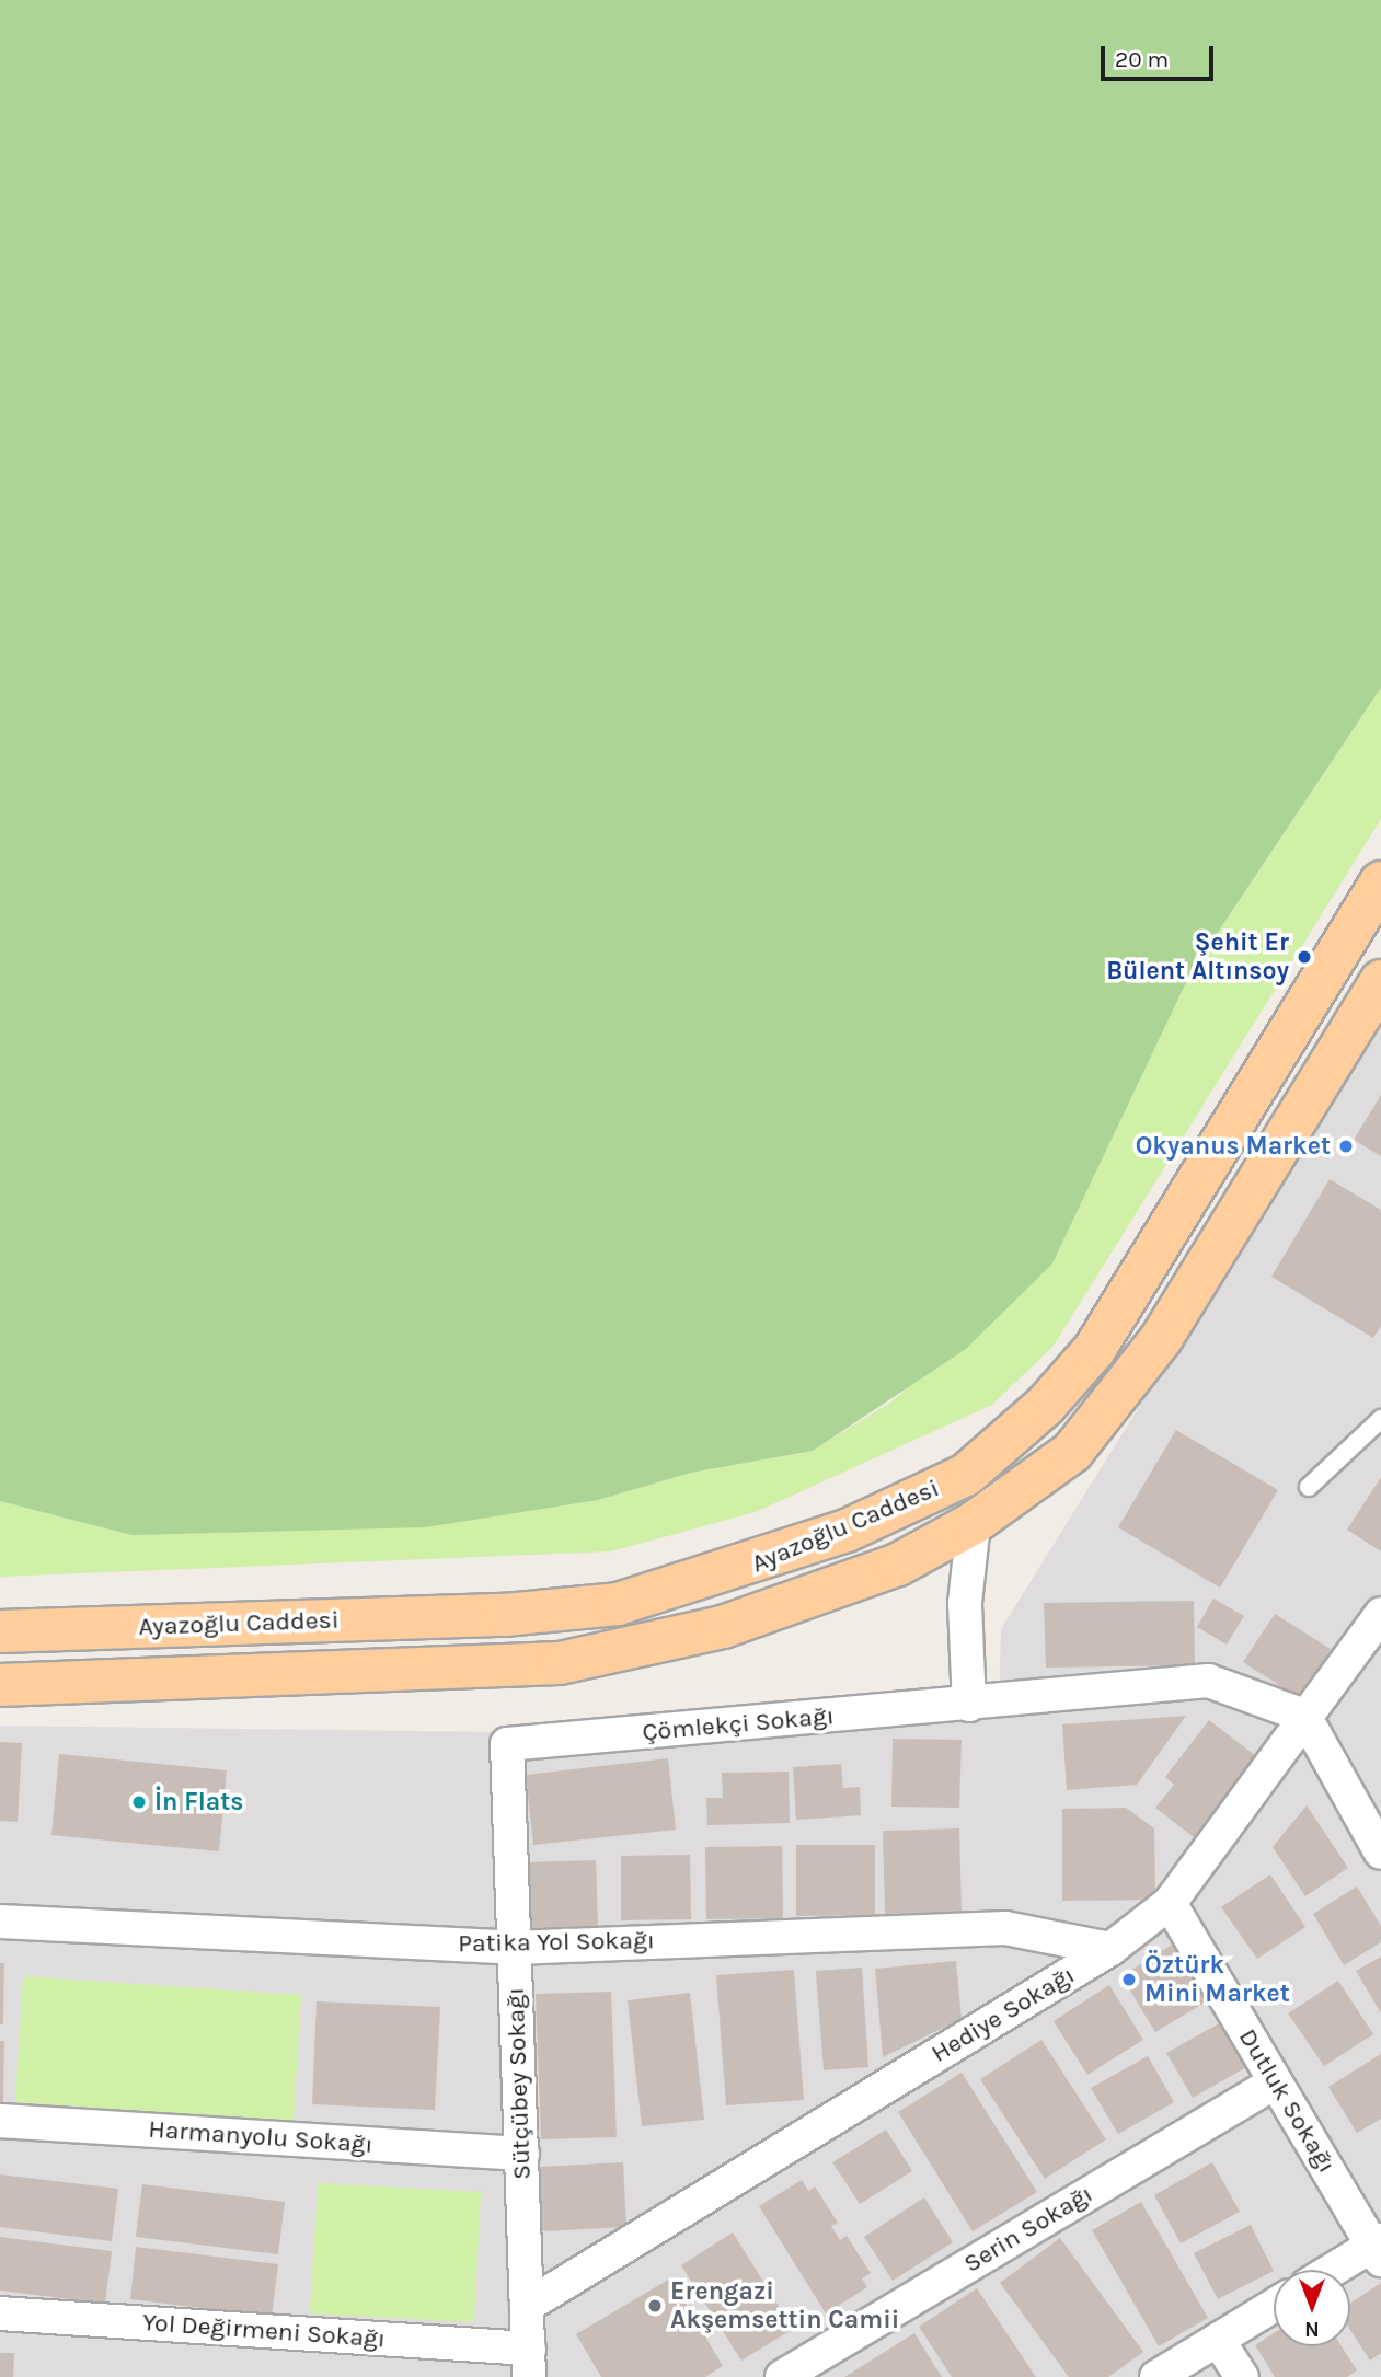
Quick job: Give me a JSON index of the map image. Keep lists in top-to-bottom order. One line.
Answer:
{"streets":{"main road":["Ayazoğlu Caddesi"],"street":["Çömlekçi Sokağı","Patika Yol Sokağı","Hediye Sokağı","Sütçübey Sokağı","Dutluk Sokağı","Harmanyolu Sokağı","Serin Sokağı","Yol Değirmeni Sokağı"]},"crossings":[["Çömlekçi Sokağı","Hediye Sokağı"],["Çömlekçi Sokağı","Sütçübey Sokağı"],["Patika Yol Sokağı","Hediye Sokağı"],["Patika Yol Sokağı","Sütçübey Sokağı"],["Hediye Sokağı","Sütçübey Sokağı"],["Hediye Sokağı","Dutluk Sokağı"],["Sütçübey Sokağı","Harmanyolu Sokağı"],["Sütçübey Sokağı","Yol Değirmeni Sokağı"],["Dutluk Sokağı","Serin Sokağı"]],"places":["Şehit Er Bülent Altınsoy","Okyanus Market","İn Flats","Öztürk Mini Market","Erengazi Akşemsettin Camii"],"scale_bar":"20 m","north":"bottom"}
